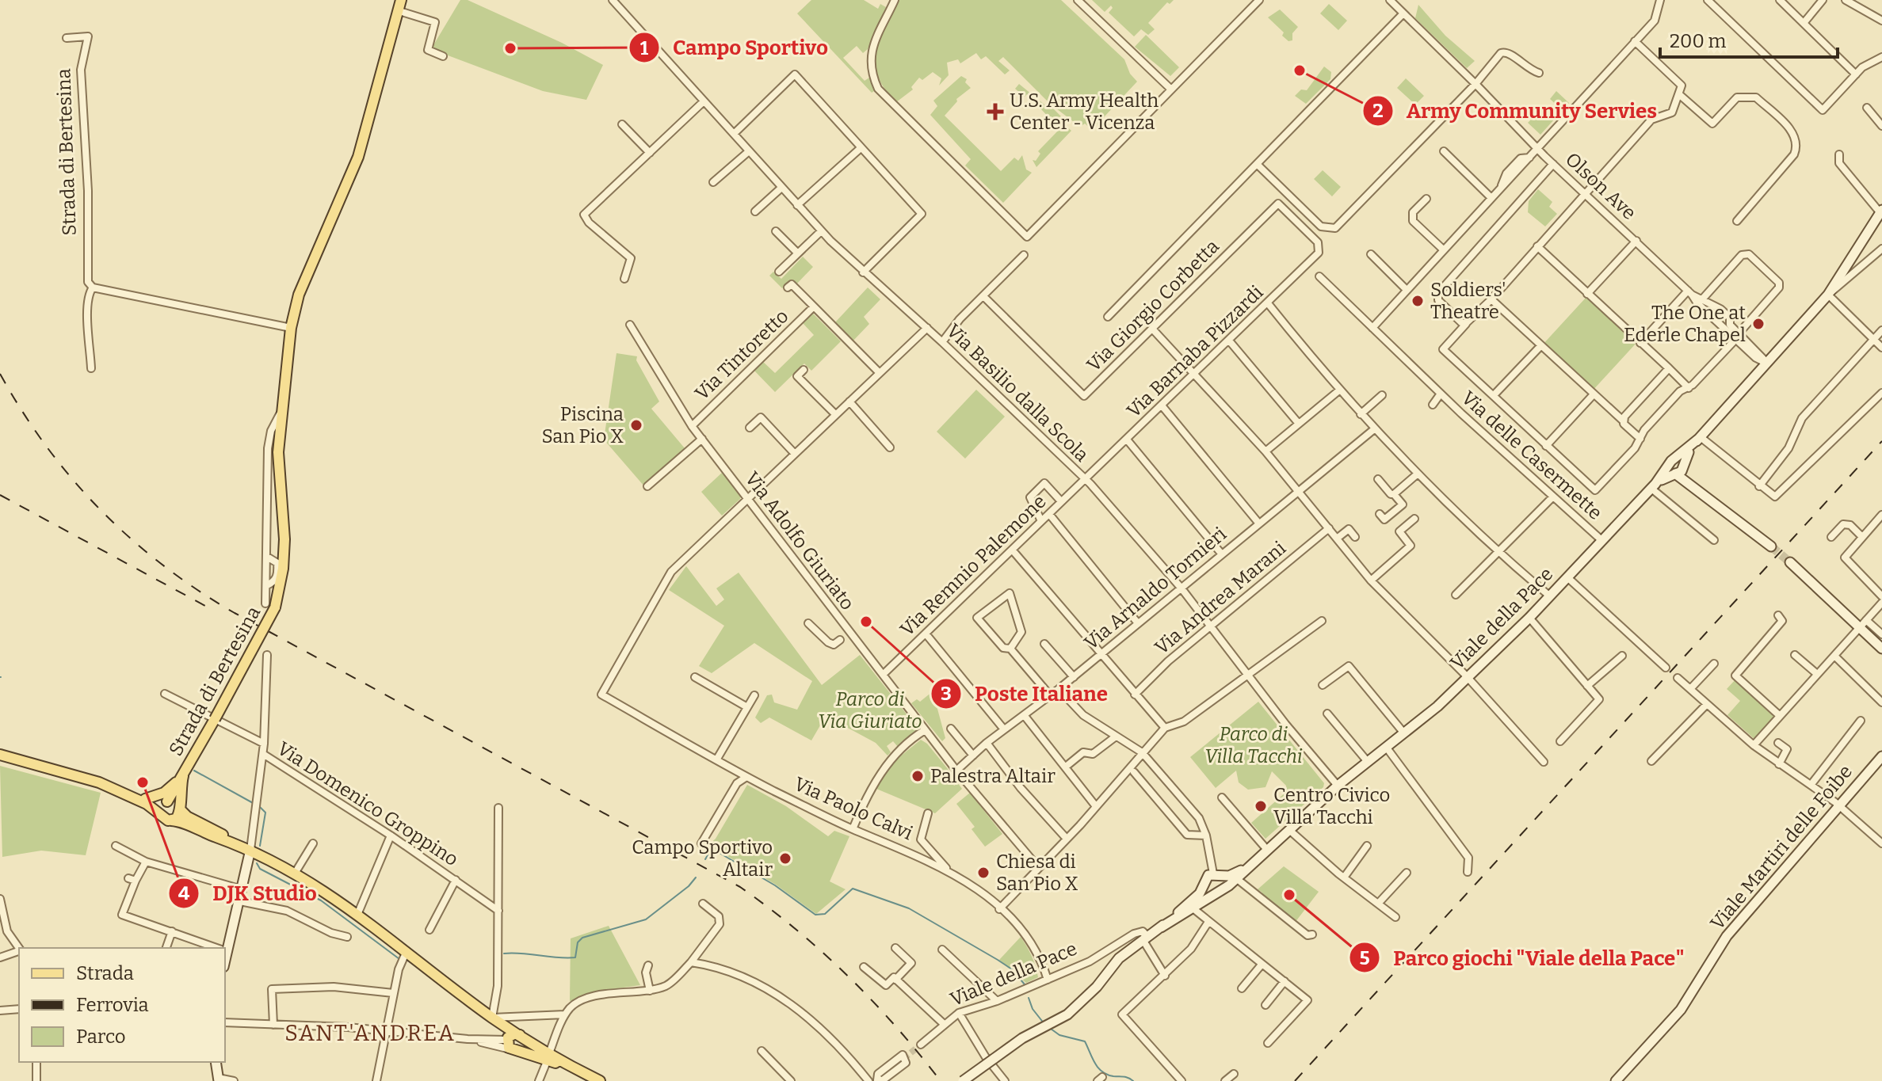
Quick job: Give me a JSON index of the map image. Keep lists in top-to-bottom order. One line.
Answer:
{"streets":{"main road":["Strada di Bertesina","Viale della Pace","Viale Martiri delle Foibe"],"street":["Olson Ave","Via Giorgio Corbetta","Via Barnaba Pizzardi","Via Tintoretto","Via Basilio dalla Scola","Via delle Casermette","Via Adolfo Giuriato","Via Remnio Palemone","Via Arnaldo Tornieri","Via Andrea Marani","Via Domenico Groppino","Via Paolo Calvi"]},"crossings":[["Olson Ave","Viale della Pace"],["Via Giorgio Corbetta","Via Barnaba Pizzardi"],["Via Barnaba Pizzardi","Via Basilio dalla Scola"],["Via Barnaba Pizzardi","Via Remnio Palemone"],["Via Tintoretto","Via Adolfo Giuriato"],["Via Basilio dalla Scola","Via Remnio Palemone"],["Via Basilio dalla Scola","Via Arnaldo Tornieri"],["Via Basilio dalla Scola","Via Andrea Marani"],["Via Basilio dalla Scola","Viale della Pace"],["Via delle Casermette","Viale della Pace"],["Via Adolfo Giuriato","Via Remnio Palemone"],["Via Adolfo Giuriato","Via Arnaldo Tornieri"],["Via Adolfo Giuriato","Via Paolo Calvi"],["Viale della Pace","Via Paolo Calvi"]],"districts":["SANT'ANDREA"],"parks":["Parco di Via Giuriato","Parco di Villa Tacchi"],"places":{"other":["Campo Sportivo","Army Community Servies","Soldiers' Theatre","The One at Ederle Chapel","Piscina San Pio X","Poste Italiane","Palestra Altair","DJK Studio","Centro Civico Villa Tacchi","Campo Sportivo Altair","Chiesa di San Pio X","Parco giochi \"Viale della Pace\""],"health":["U.S. Army Health Center - Vicenza"]},"legend":["Strada","Ferrovia","Parco"],"scale_bar":"200 m"}
